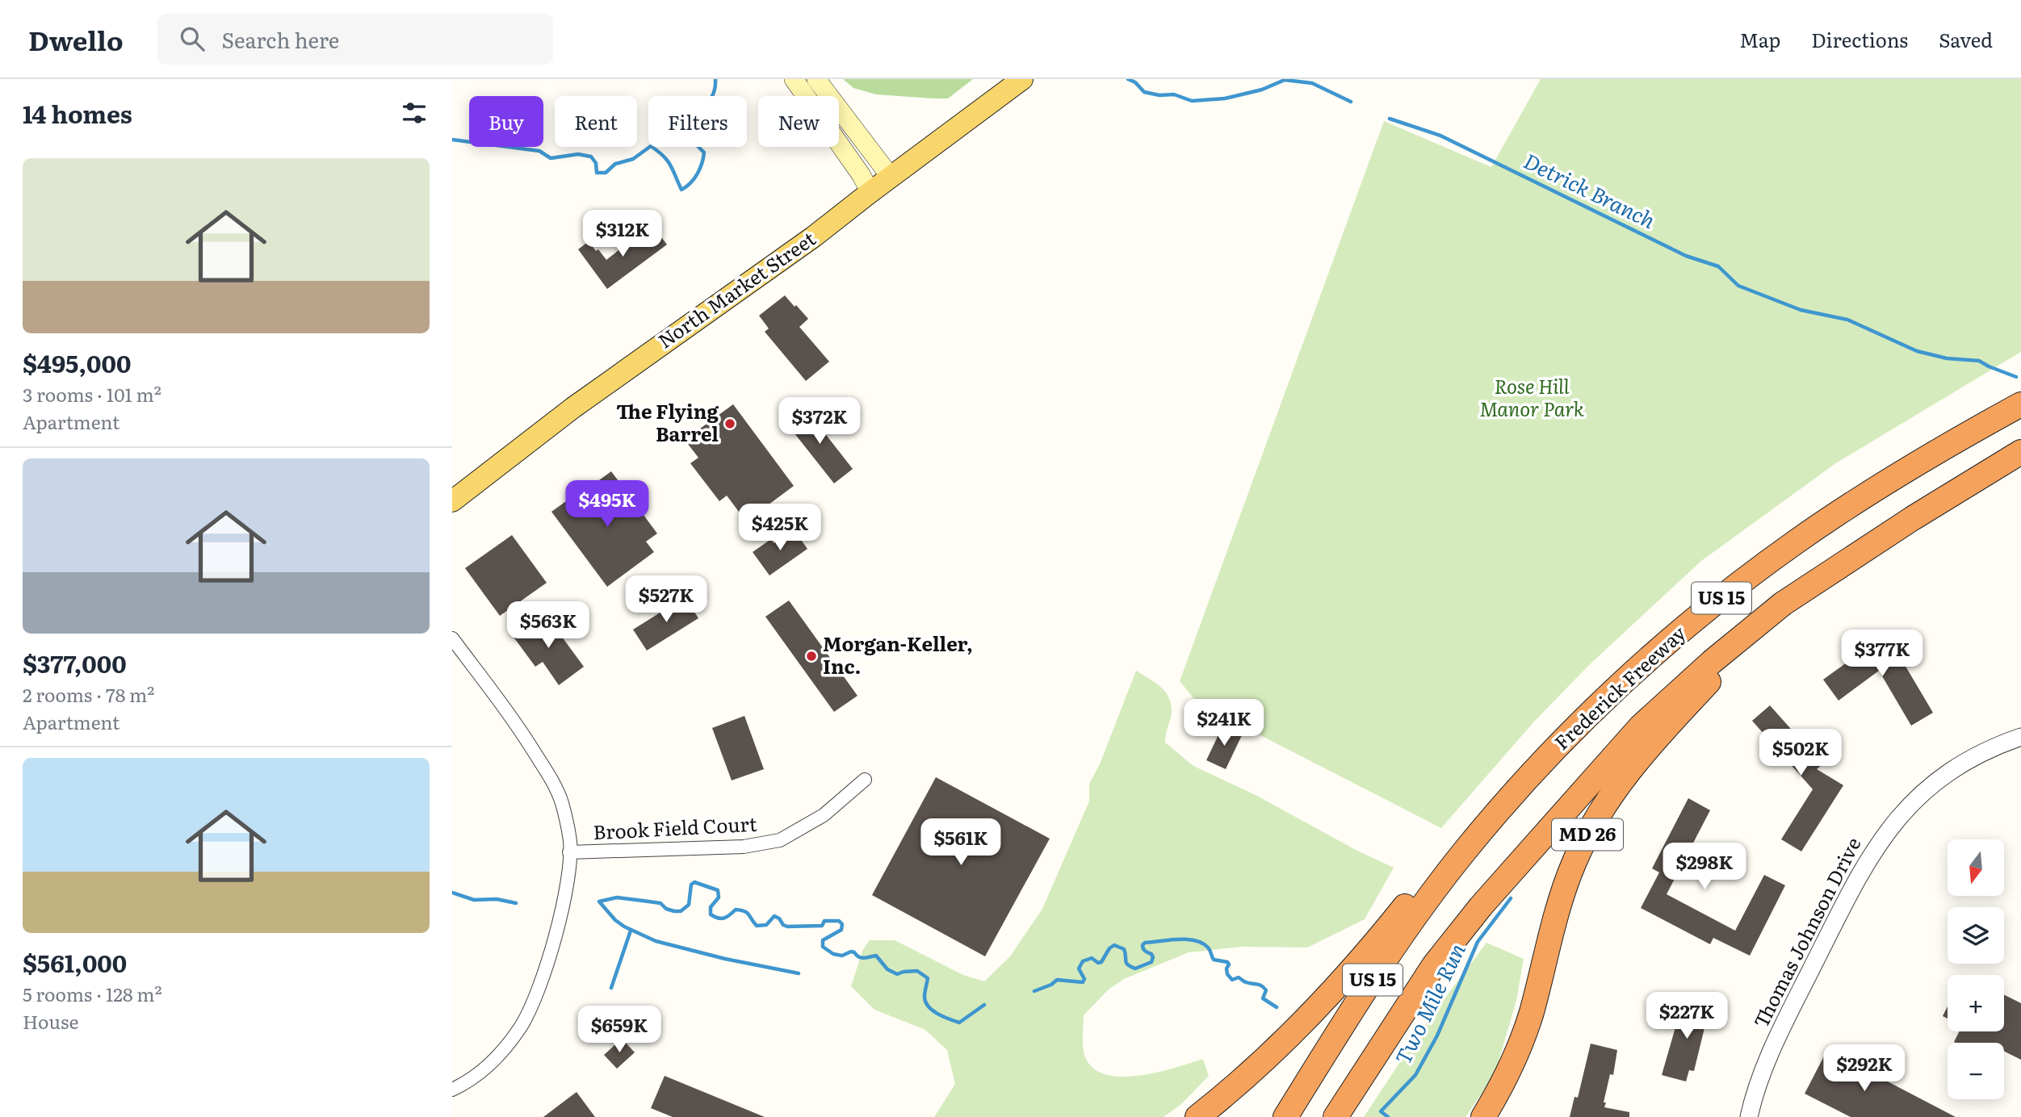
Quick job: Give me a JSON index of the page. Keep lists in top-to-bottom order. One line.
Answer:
{"streets":{"highway":["US 15","Frederick Freeway","MD 26"],"main road":["North Market Street"],"street":["Brook Field Court","Thomas Johnson Drive"]},"crossings":[["US 15","Frederick Freeway"],["US 15","MD 26"]],"water":["Detrick Branch","Two Mile Run"],"parks":["Rose Hill Manor Park"],"places":["The Flying Barrel","Morgan-Keller, Inc."],"north":"bottom","page":{"header":"Dwello","search":"Search here","nav":["Map","Directions","Saved"],"heading":"14 homes","chip":["Buy","Rent","Filters","New"],"list":[{"name":"$495,000","note":"3 rooms · 101 m² · Apartment"},{"name":"$377,000","note":"2 rooms · 78 m² · Apartment"},{"name":"$561,000","note":"5 rooms · 128 m² · House"}],"price":["$312K","$372K","$495K","$425K","$527K","$563K","$377K","$241K","$502K","$561K","$298K","$227K","$659K","$292K"],"map_buttons":["+","−"]}}
